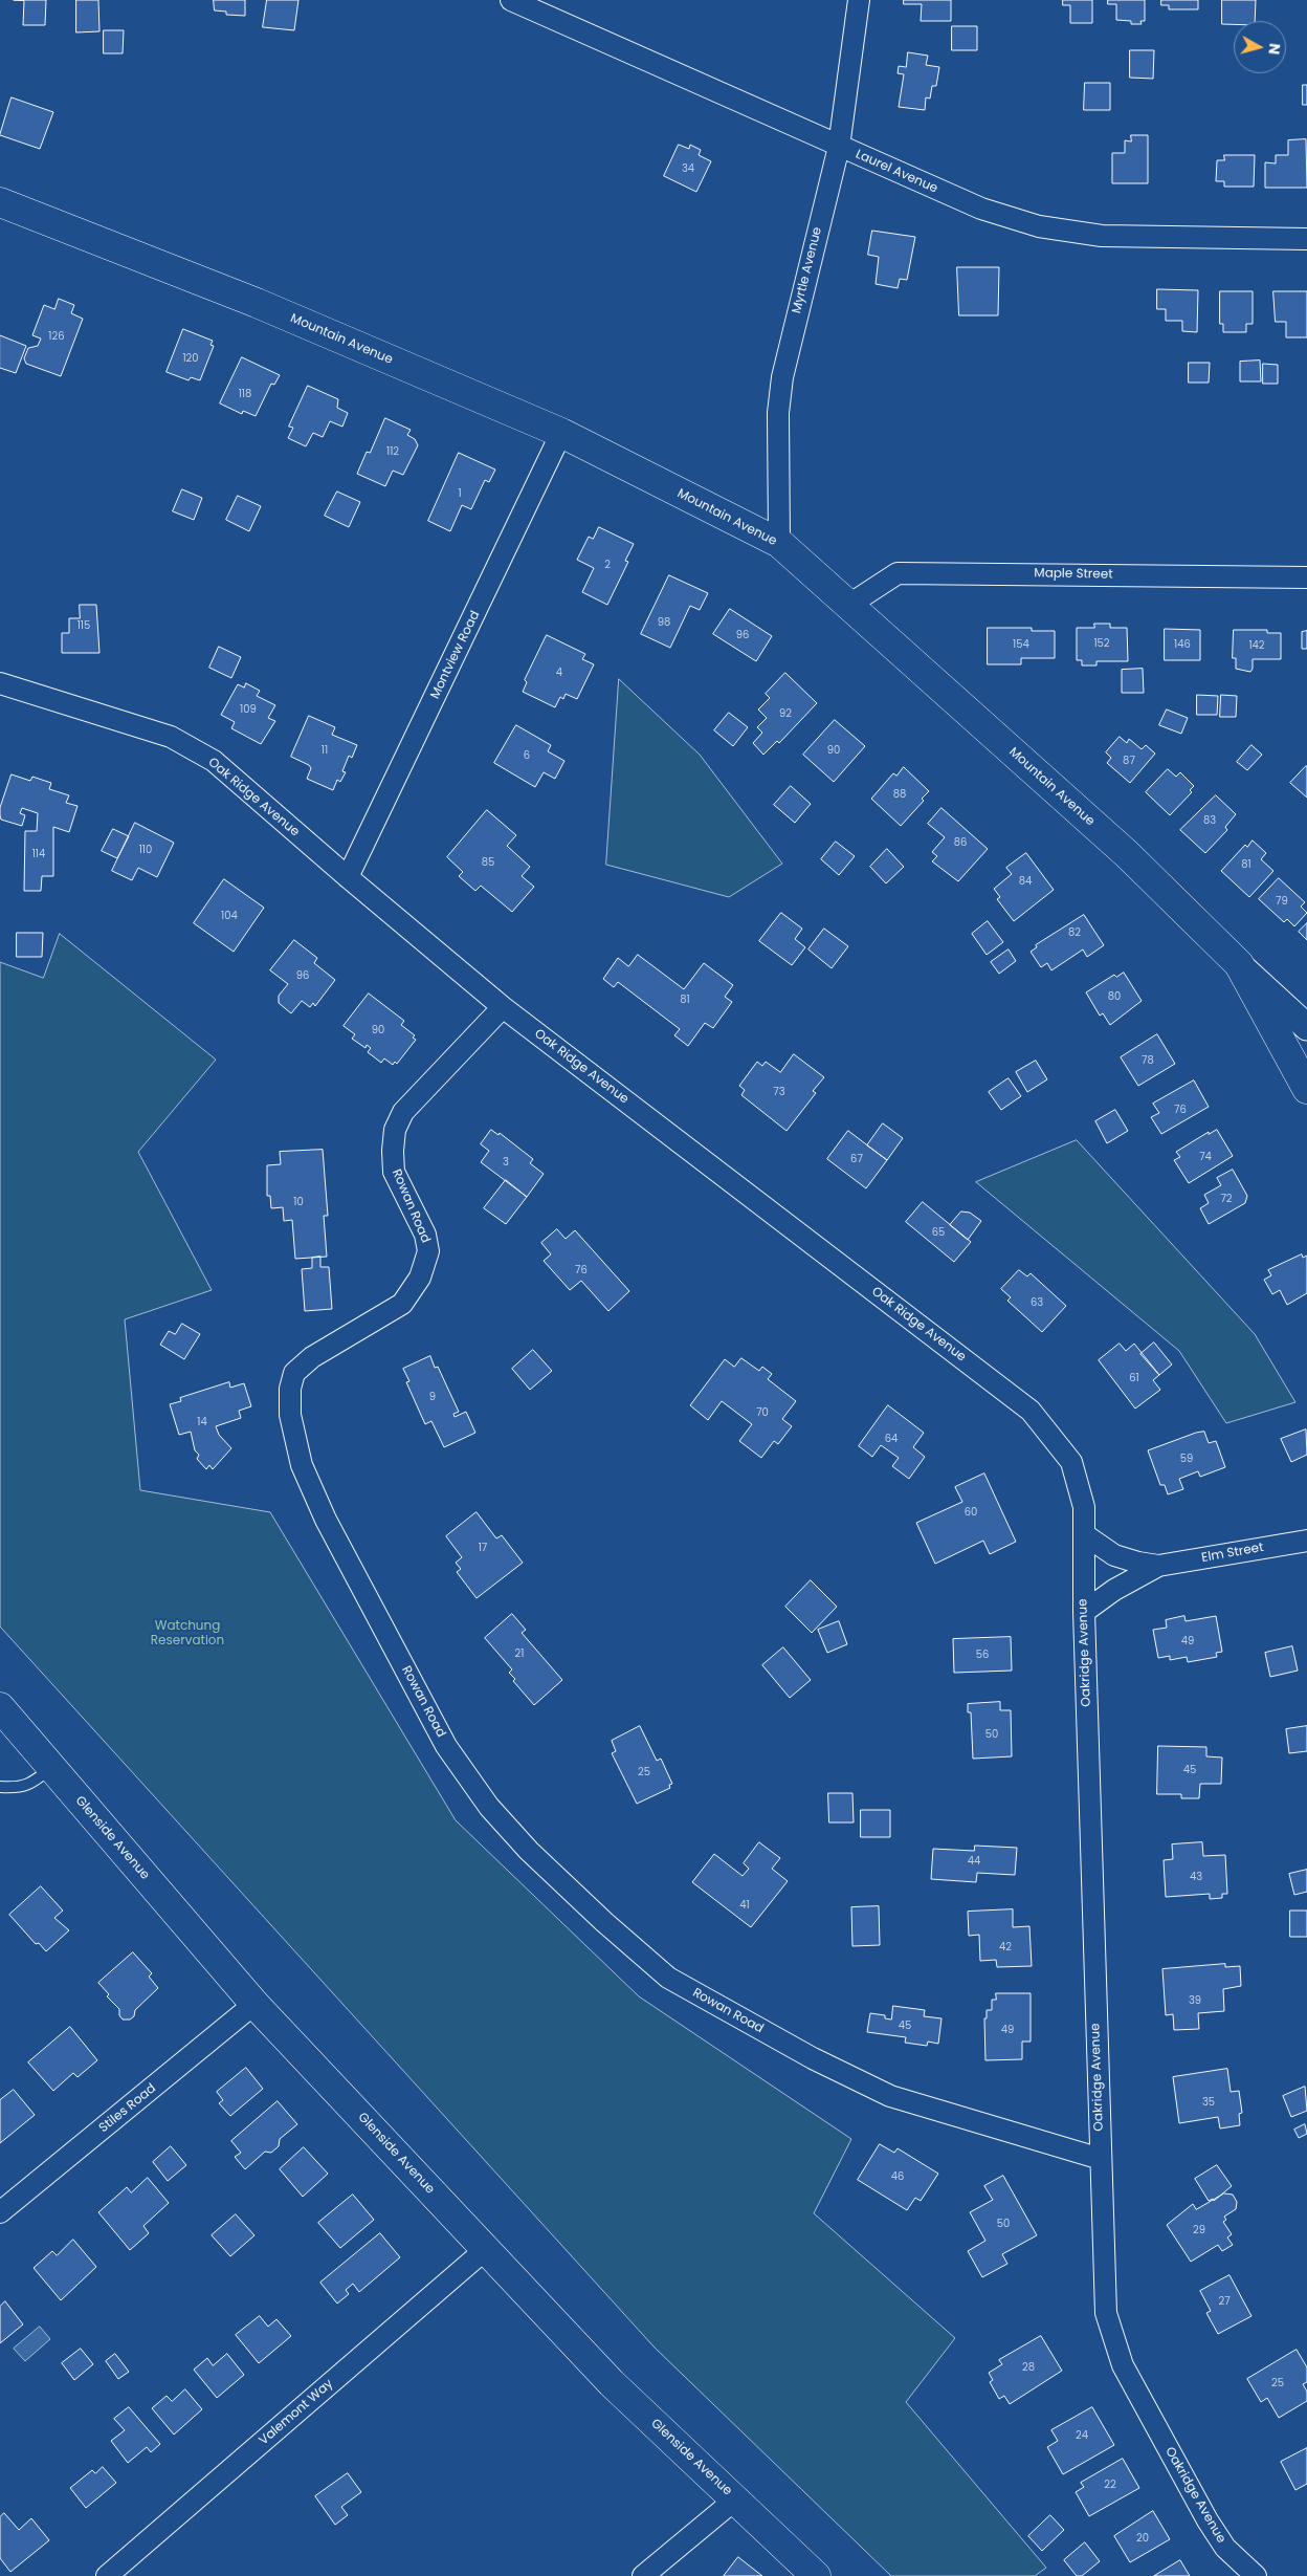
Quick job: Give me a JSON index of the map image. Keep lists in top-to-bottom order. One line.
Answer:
{"streets":{"main road":["Mountain Avenue","Glenside Avenue"],"street":["Laurel Avenue","Myrtle Avenue","Maple Street","Montview Road","Oak Ridge Avenue","Rowan Road","Elm Street","Oakridge Avenue","Stiles Road","Valemont Way"]},"crossings":[["Laurel Avenue","Myrtle Avenue"],["Myrtle Avenue","Mountain Avenue"],["Mountain Avenue","Maple Street"],["Mountain Avenue","Montview Road"],["Montview Road","Oak Ridge Avenue"],["Oak Ridge Avenue","Rowan Road"],["Oak Ridge Avenue","Elm Street"],["Oak Ridge Avenue","Oakridge Avenue"],["Rowan Road","Oakridge Avenue"],["Elm Street","Oakridge Avenue"],["Glenside Avenue","Stiles Road"],["Glenside Avenue","Valemont Way"]],"parks":["Watchung Reservation"],"house_numbers":["34","126","120","118","112","1","2","98","115","96","152","154","146","142","4","109","92","11","90","6","87","88","83","86","110","114","85","81","84","79","104","82","96","80","81","90","78","73","76","74","67","3","72","10","65","76","63","61","9","70","14","64","59","60","17","49","21","56","50","45","25","44","43","41","42","39","45","49","35","46","50","29","27","28","25","24","22","20"],"north":"right"}
